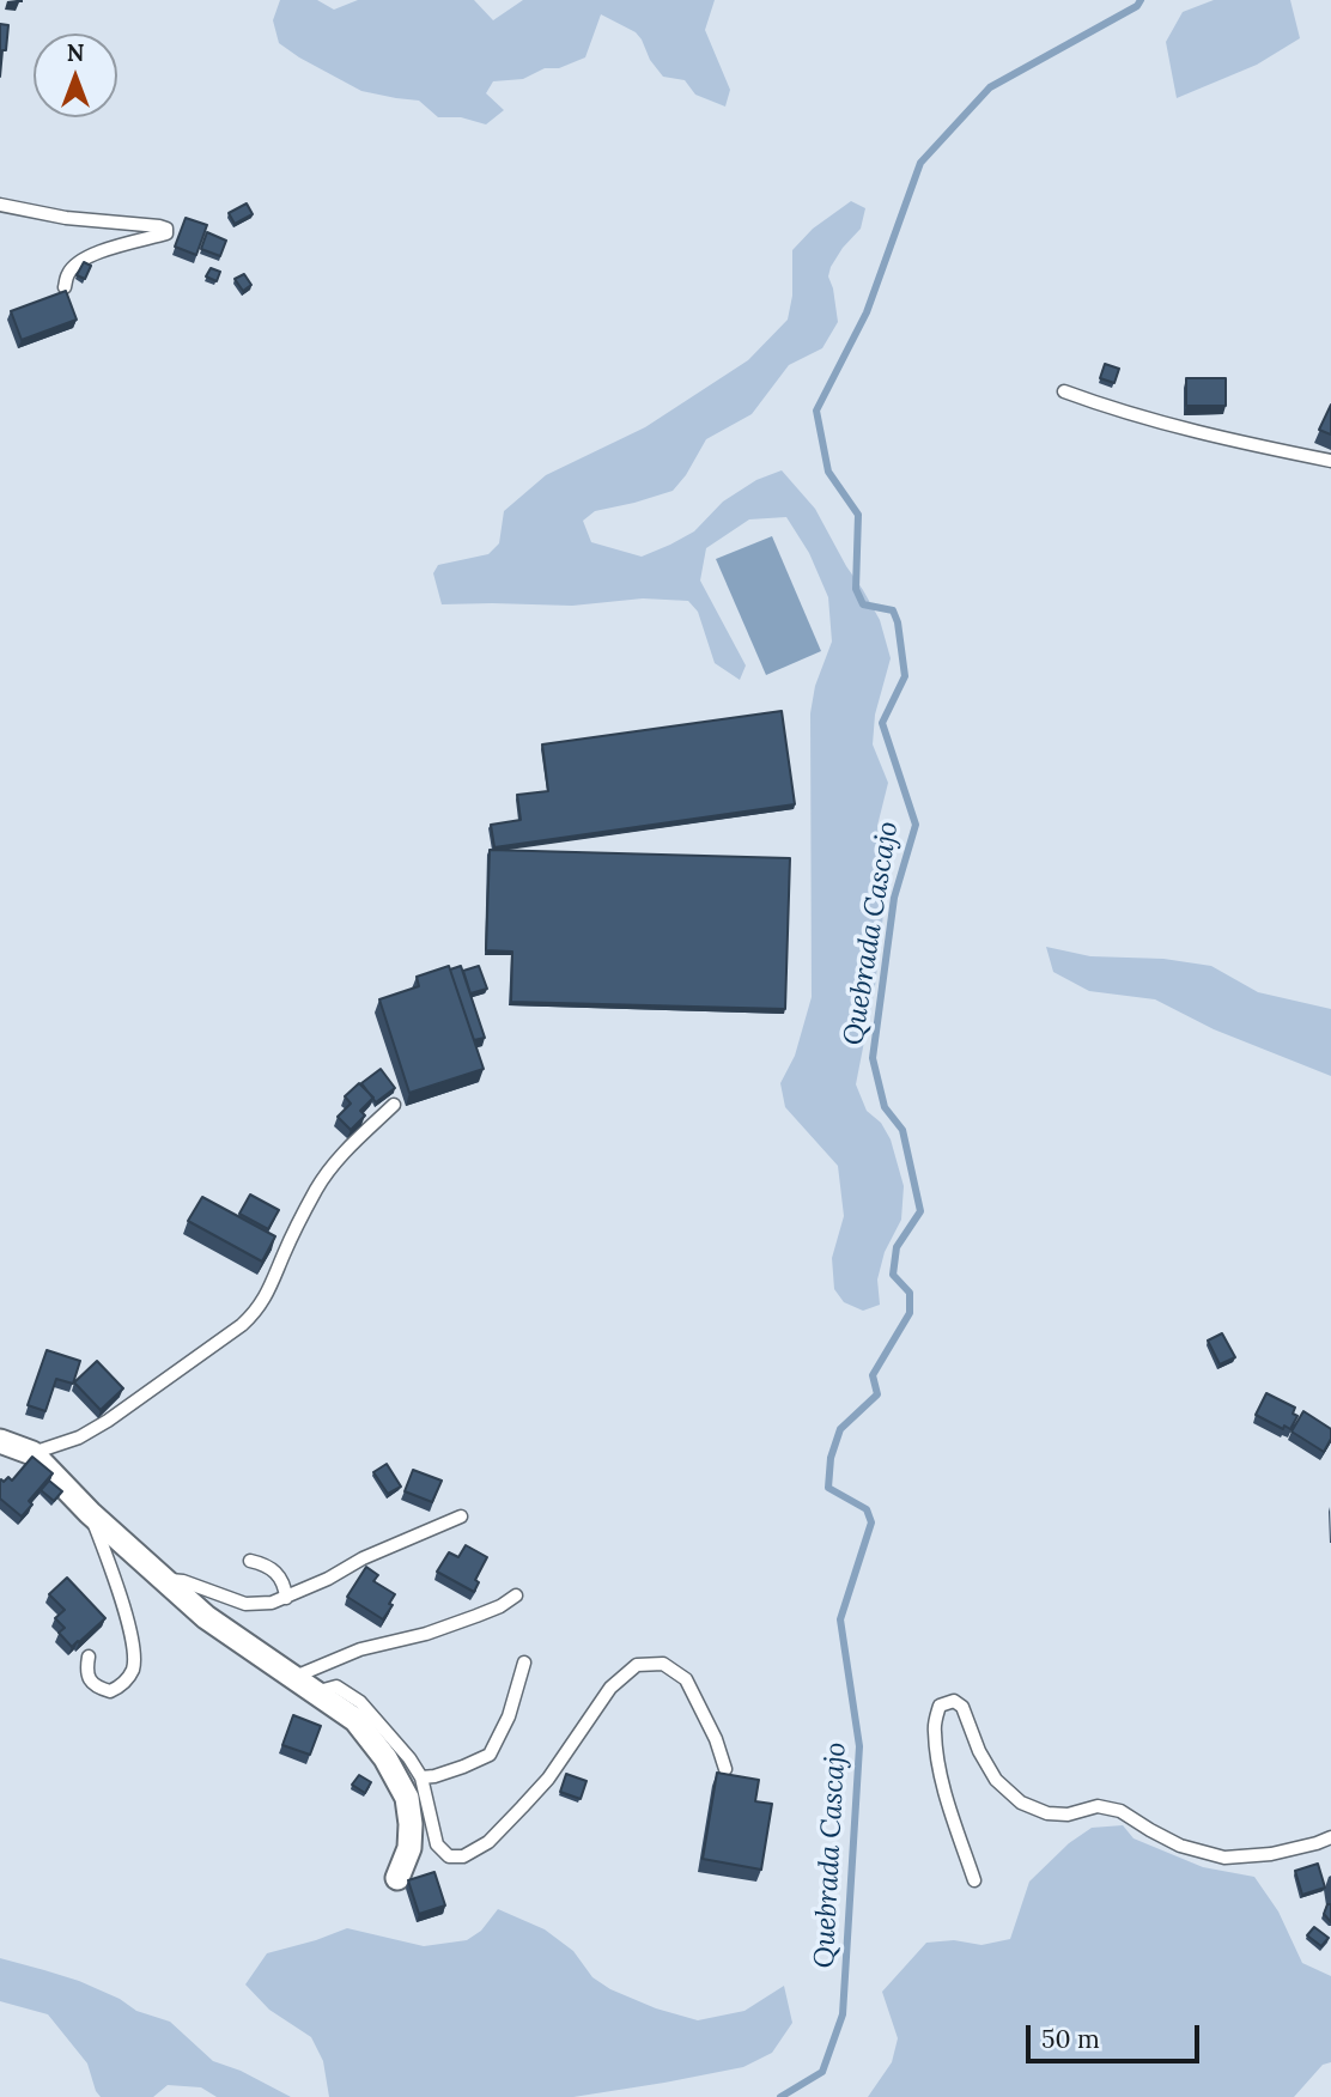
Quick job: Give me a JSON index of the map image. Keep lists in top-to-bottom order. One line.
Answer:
{"water":["Quebrada Cascajo"],"scale_bar":"50 m","north":"top"}
